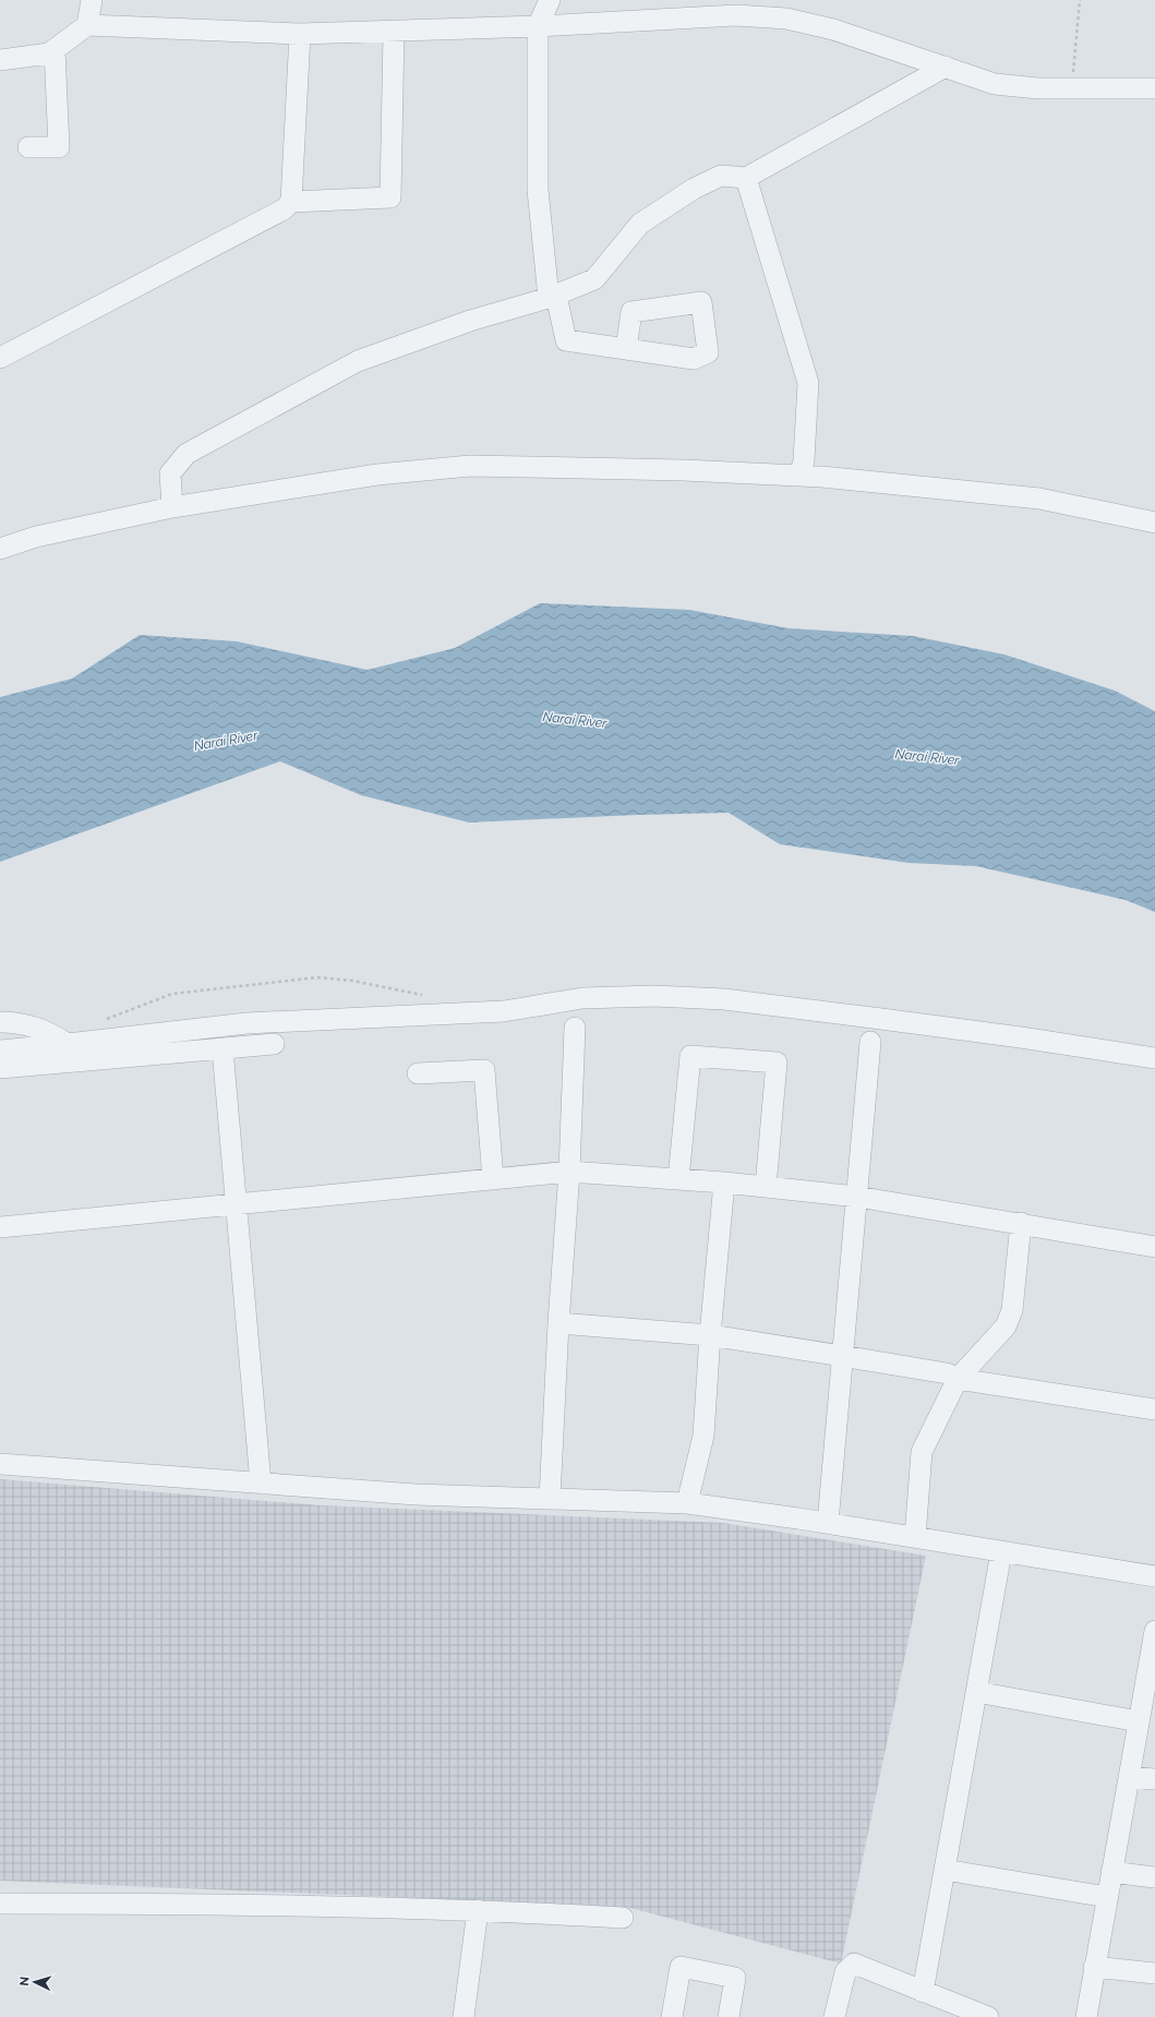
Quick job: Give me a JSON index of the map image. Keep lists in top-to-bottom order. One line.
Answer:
{"water":["Narai River"],"north":"left"}
